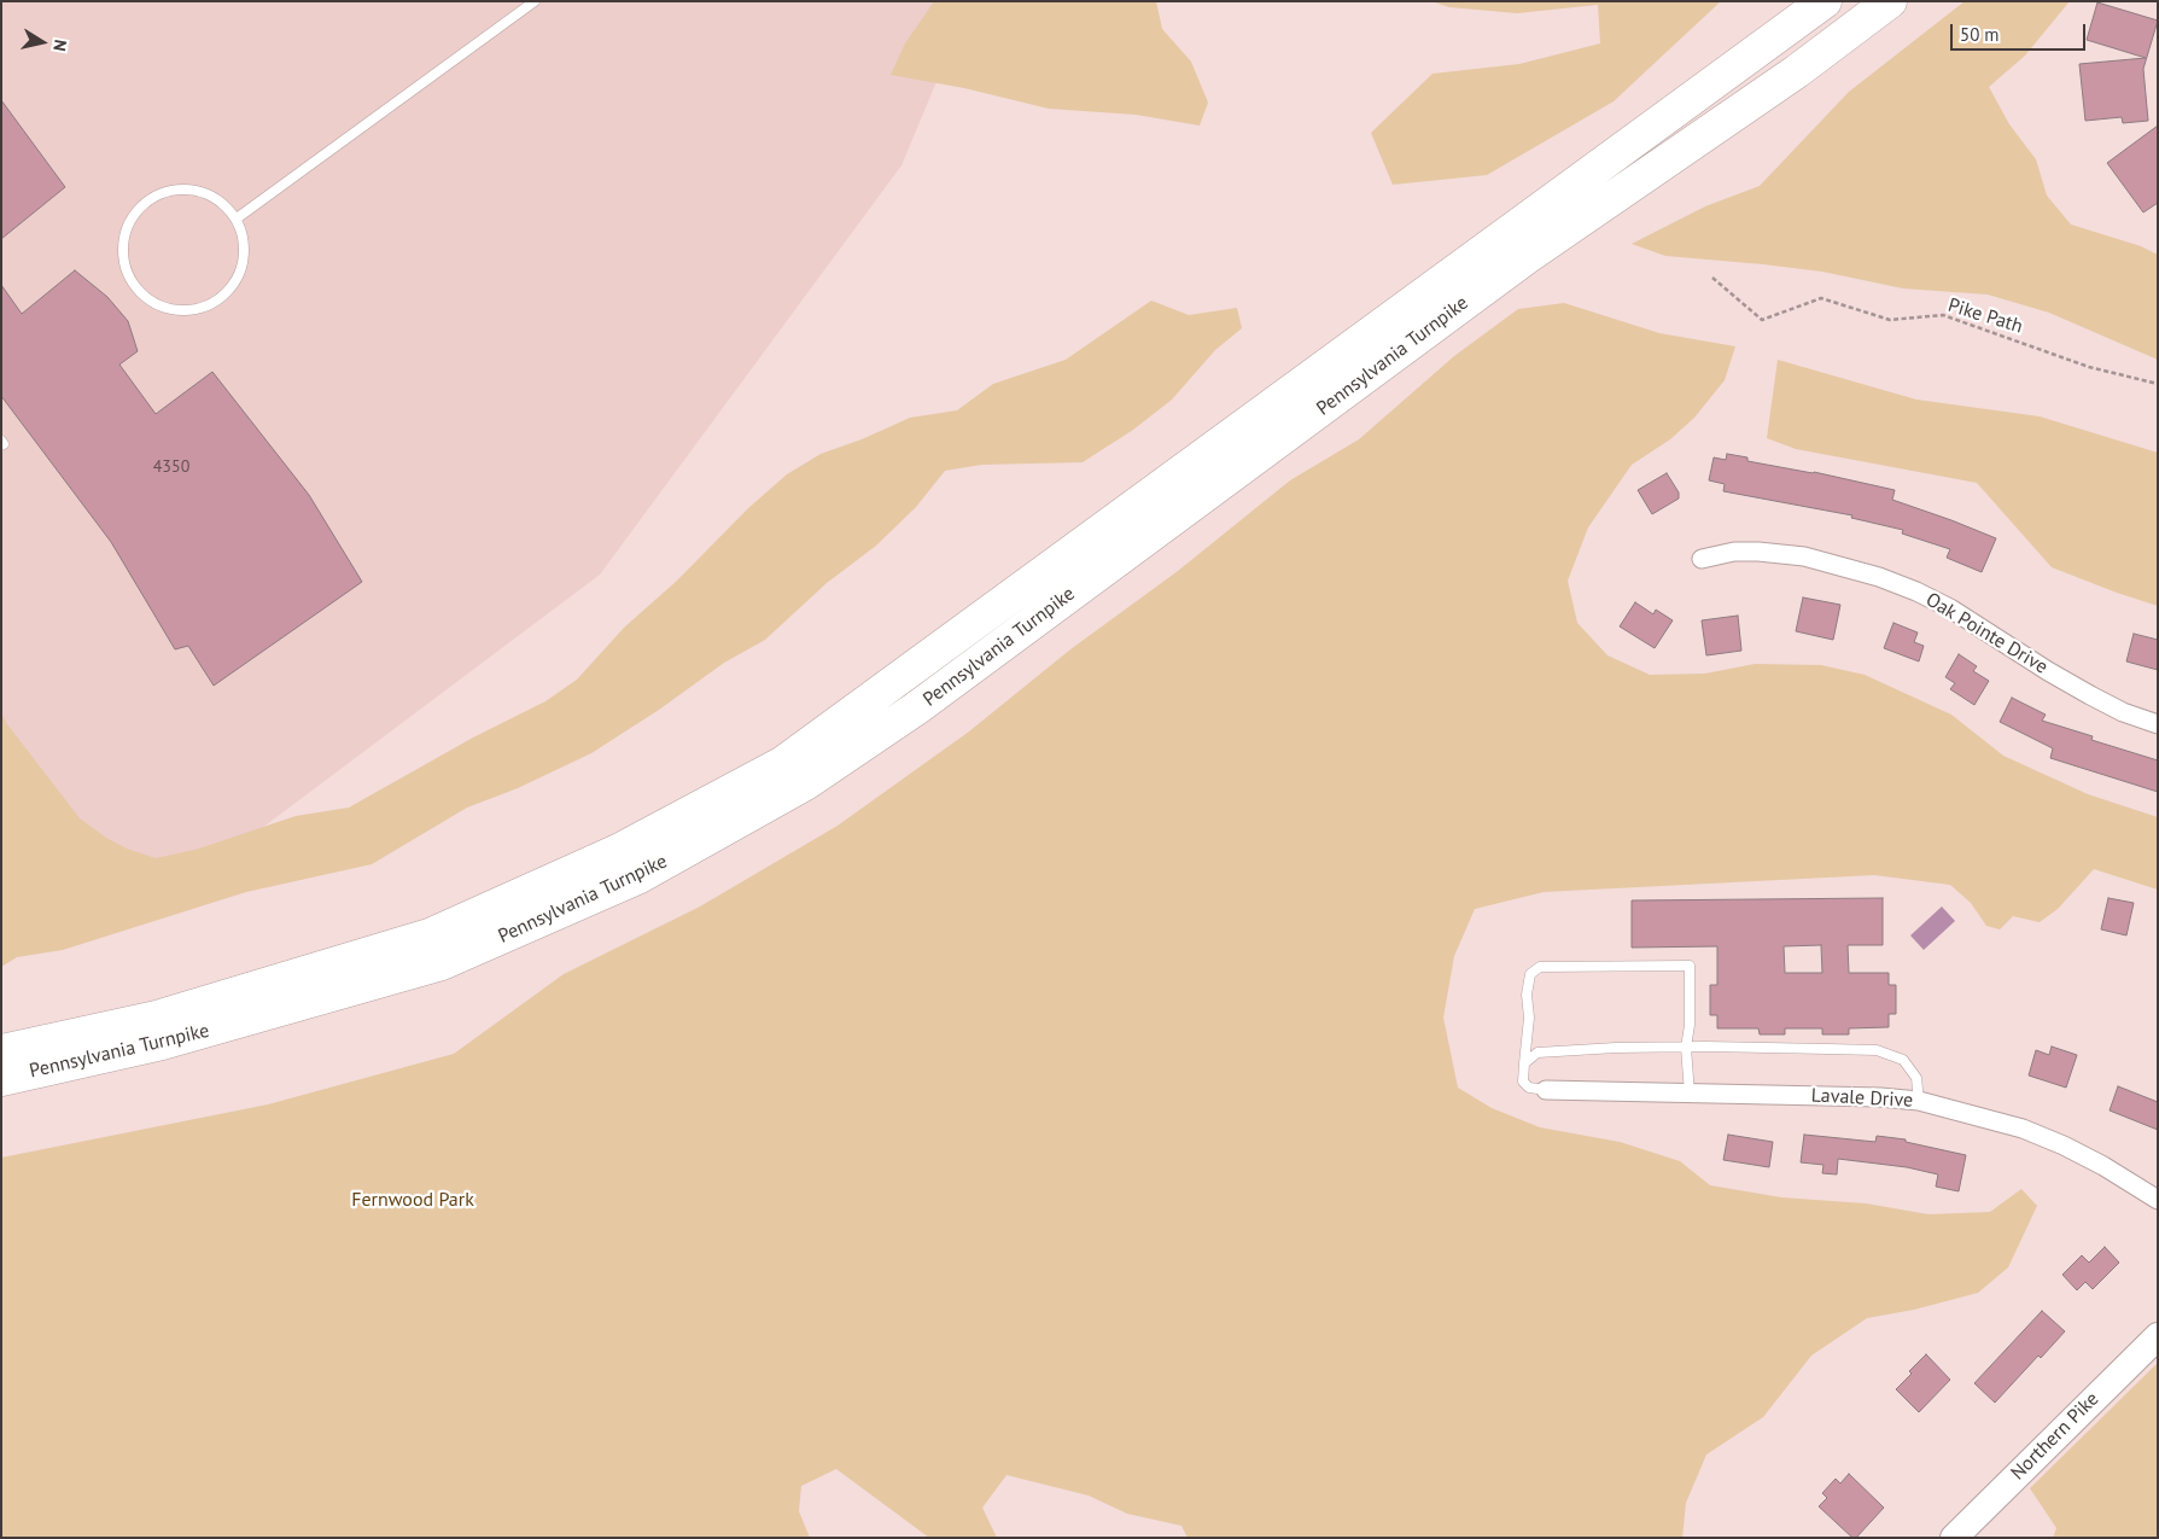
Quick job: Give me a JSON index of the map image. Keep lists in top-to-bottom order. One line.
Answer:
{"streets":{"highway":["Pennsylvania Turnpike"],"main road":["Northern Pike"],"street":["Oak Pointe Drive","Lavale Drive"],"path":["Pike Path"]},"parks":["Fernwood Park"],"house_numbers":["4350"],"scale_bar":"50 m","north":"right"}
